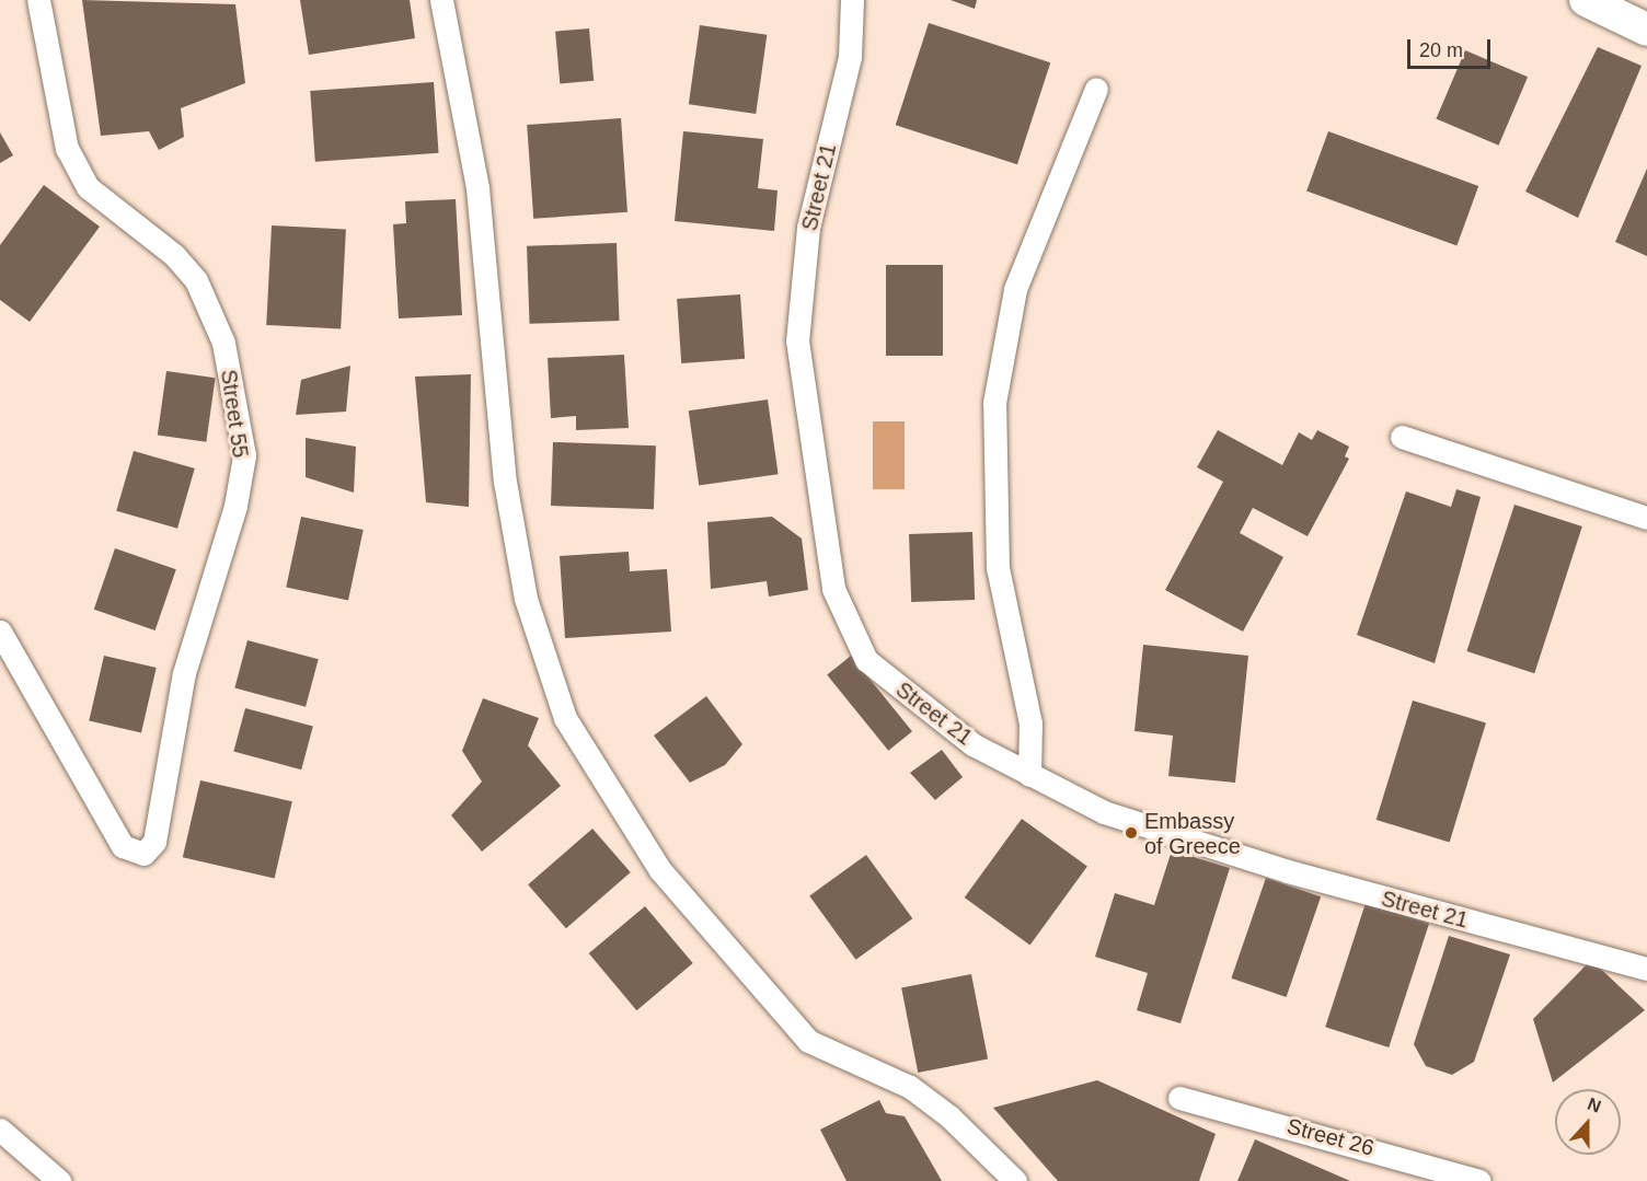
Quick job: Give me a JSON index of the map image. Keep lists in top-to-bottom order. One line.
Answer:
{"streets":{"street":["Street 21","Street 55","Street 26"]},"places":["Embassy of Greece"],"scale_bar":"20 m","north":"top"}
